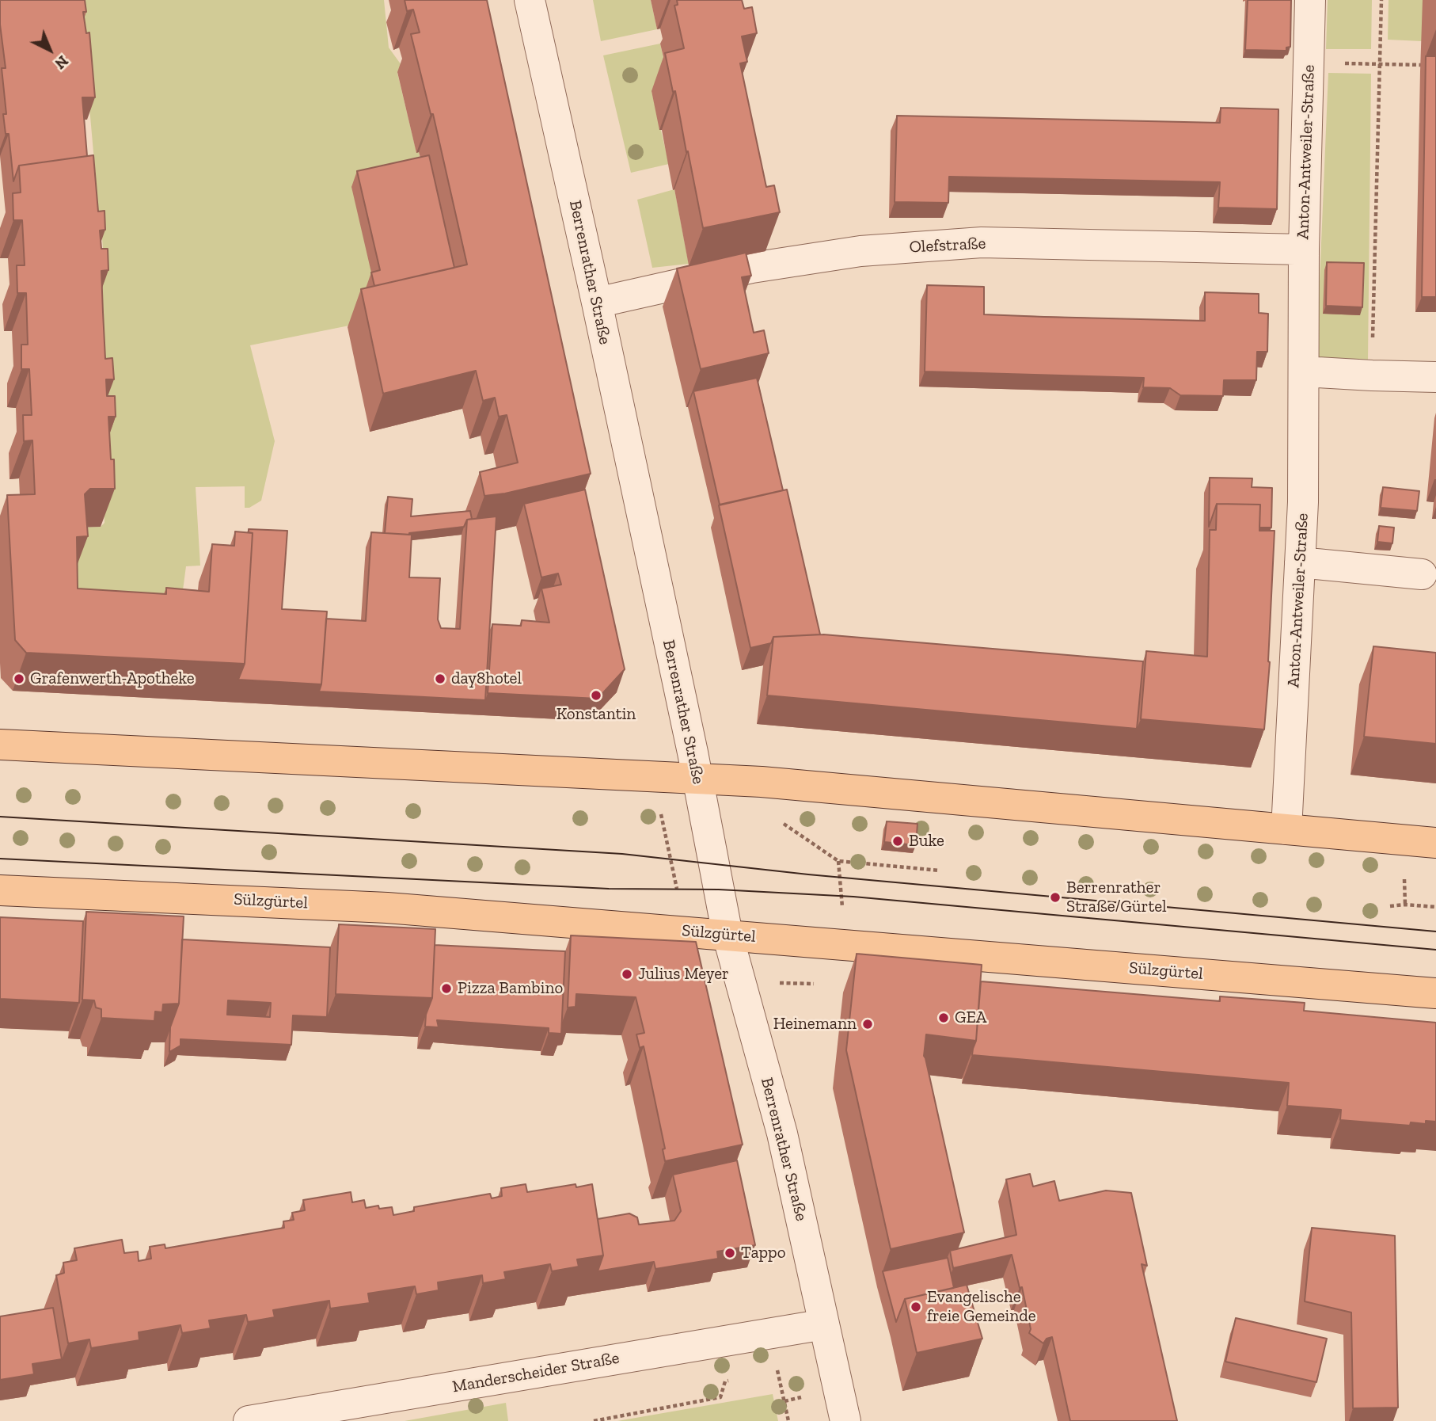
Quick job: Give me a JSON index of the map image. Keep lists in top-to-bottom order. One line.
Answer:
{"streets":{"main road":["Sülzgürtel"],"street":["Anton-Antweiler-Straße","Olefstraße","Berrenrather Straße","Manderscheider Straße"]},"crossings":[["Anton-Antweiler-Straße","Olefstraße"],["Olefstraße","Berrenrather Straße"],["Berrenrather Straße","Sülzgürtel"],["Berrenrather Straße","Manderscheider Straße"]],"places":["Grafenwerth-Apotheke","day8hotel","Konstantin","Buke","Berrenrather Straße/Gürtel","Julius Meyer","Pizza Bambino","GEA","Heinemann","Tappo","Evangelische freie Gemeinde"],"north":"bottom right"}
